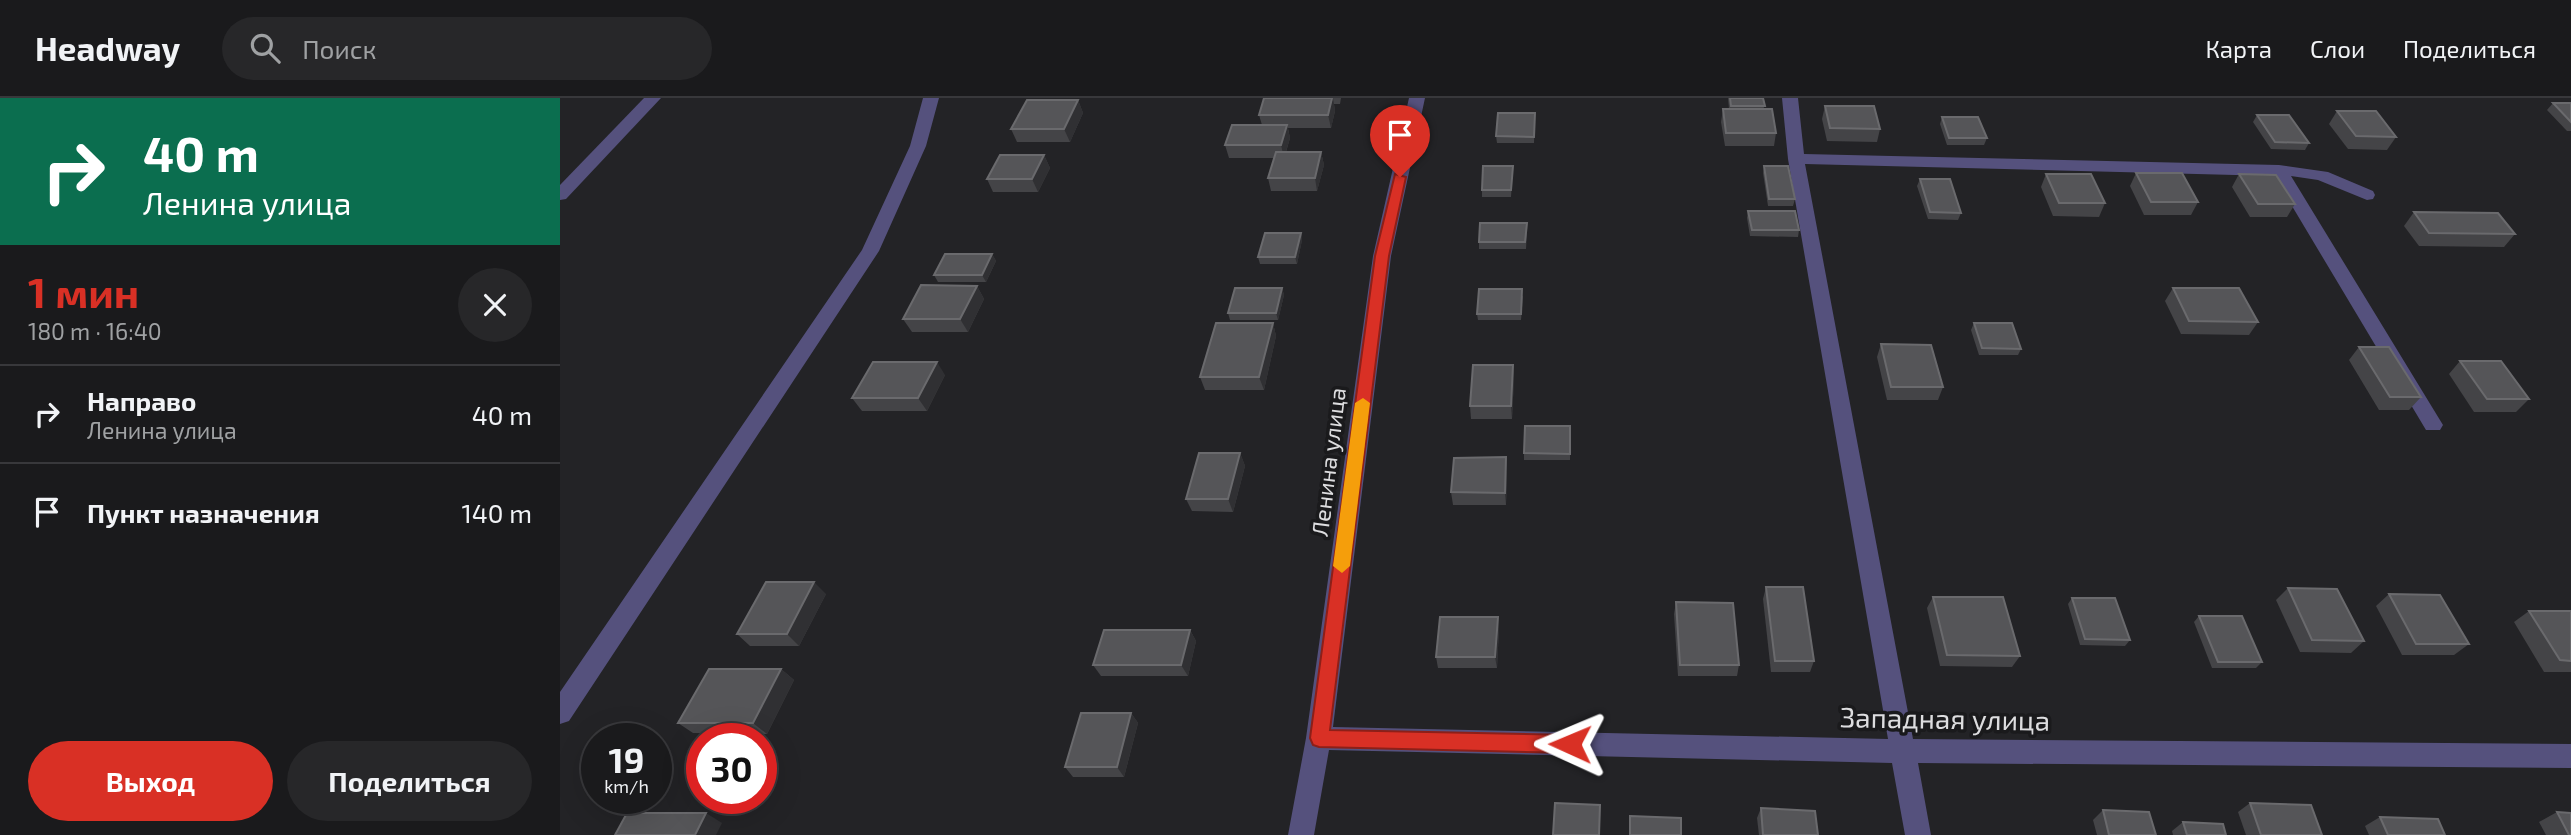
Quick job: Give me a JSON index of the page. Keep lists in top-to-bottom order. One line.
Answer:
{"streets":{"street":["Ленина улица","Западная улица"]},"crossings":[["Ленина улица","Западная улица"]],"page":{"header":"Headway","search":"Поиск","nav":["Карта","Слои","Поделиться"],"turn":["40 m","Ленина улица"],"heading":["1 мин","180 m · 16:40"],"list":[{"name":"Направо","note":"Ленина улица","value":"40 m"},{"name":"Пункт назначения","value":"140 m"}],"speed":"19 km/h","limit":"30","buttons":["Выход","Поделиться"]}}
